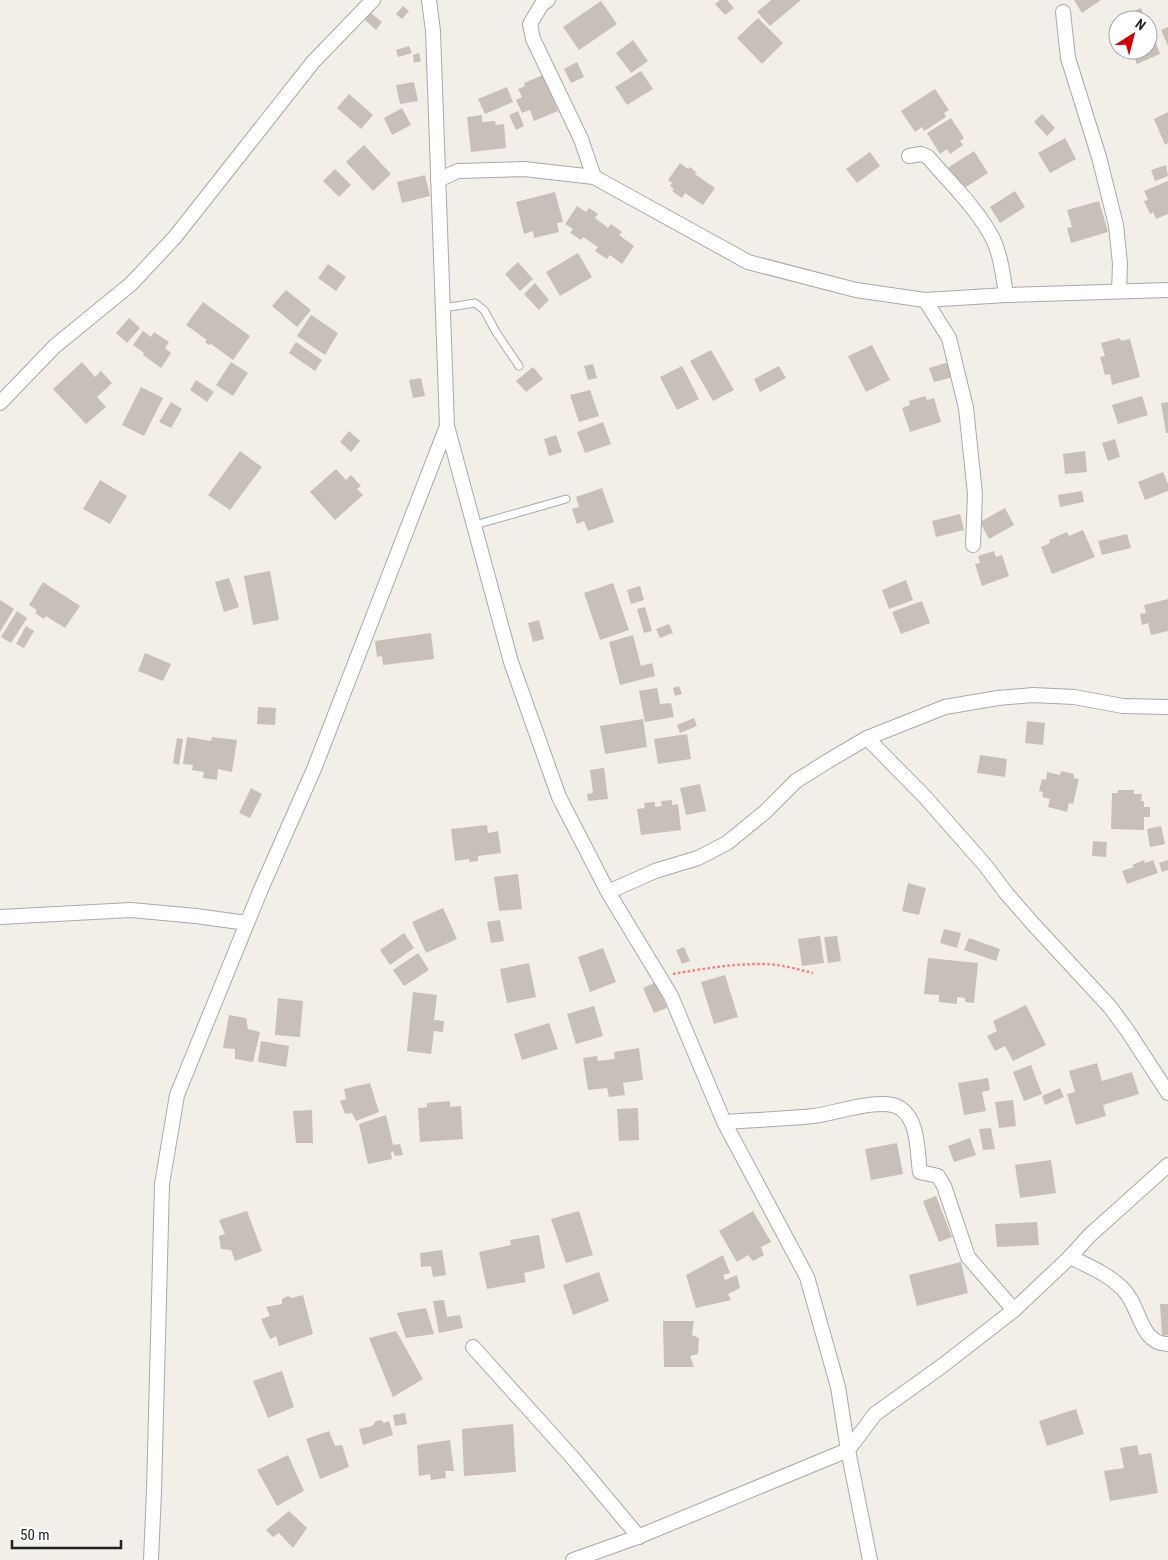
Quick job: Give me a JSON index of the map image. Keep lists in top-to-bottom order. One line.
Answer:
{"scale_bar":"50 m","north":"top right"}
